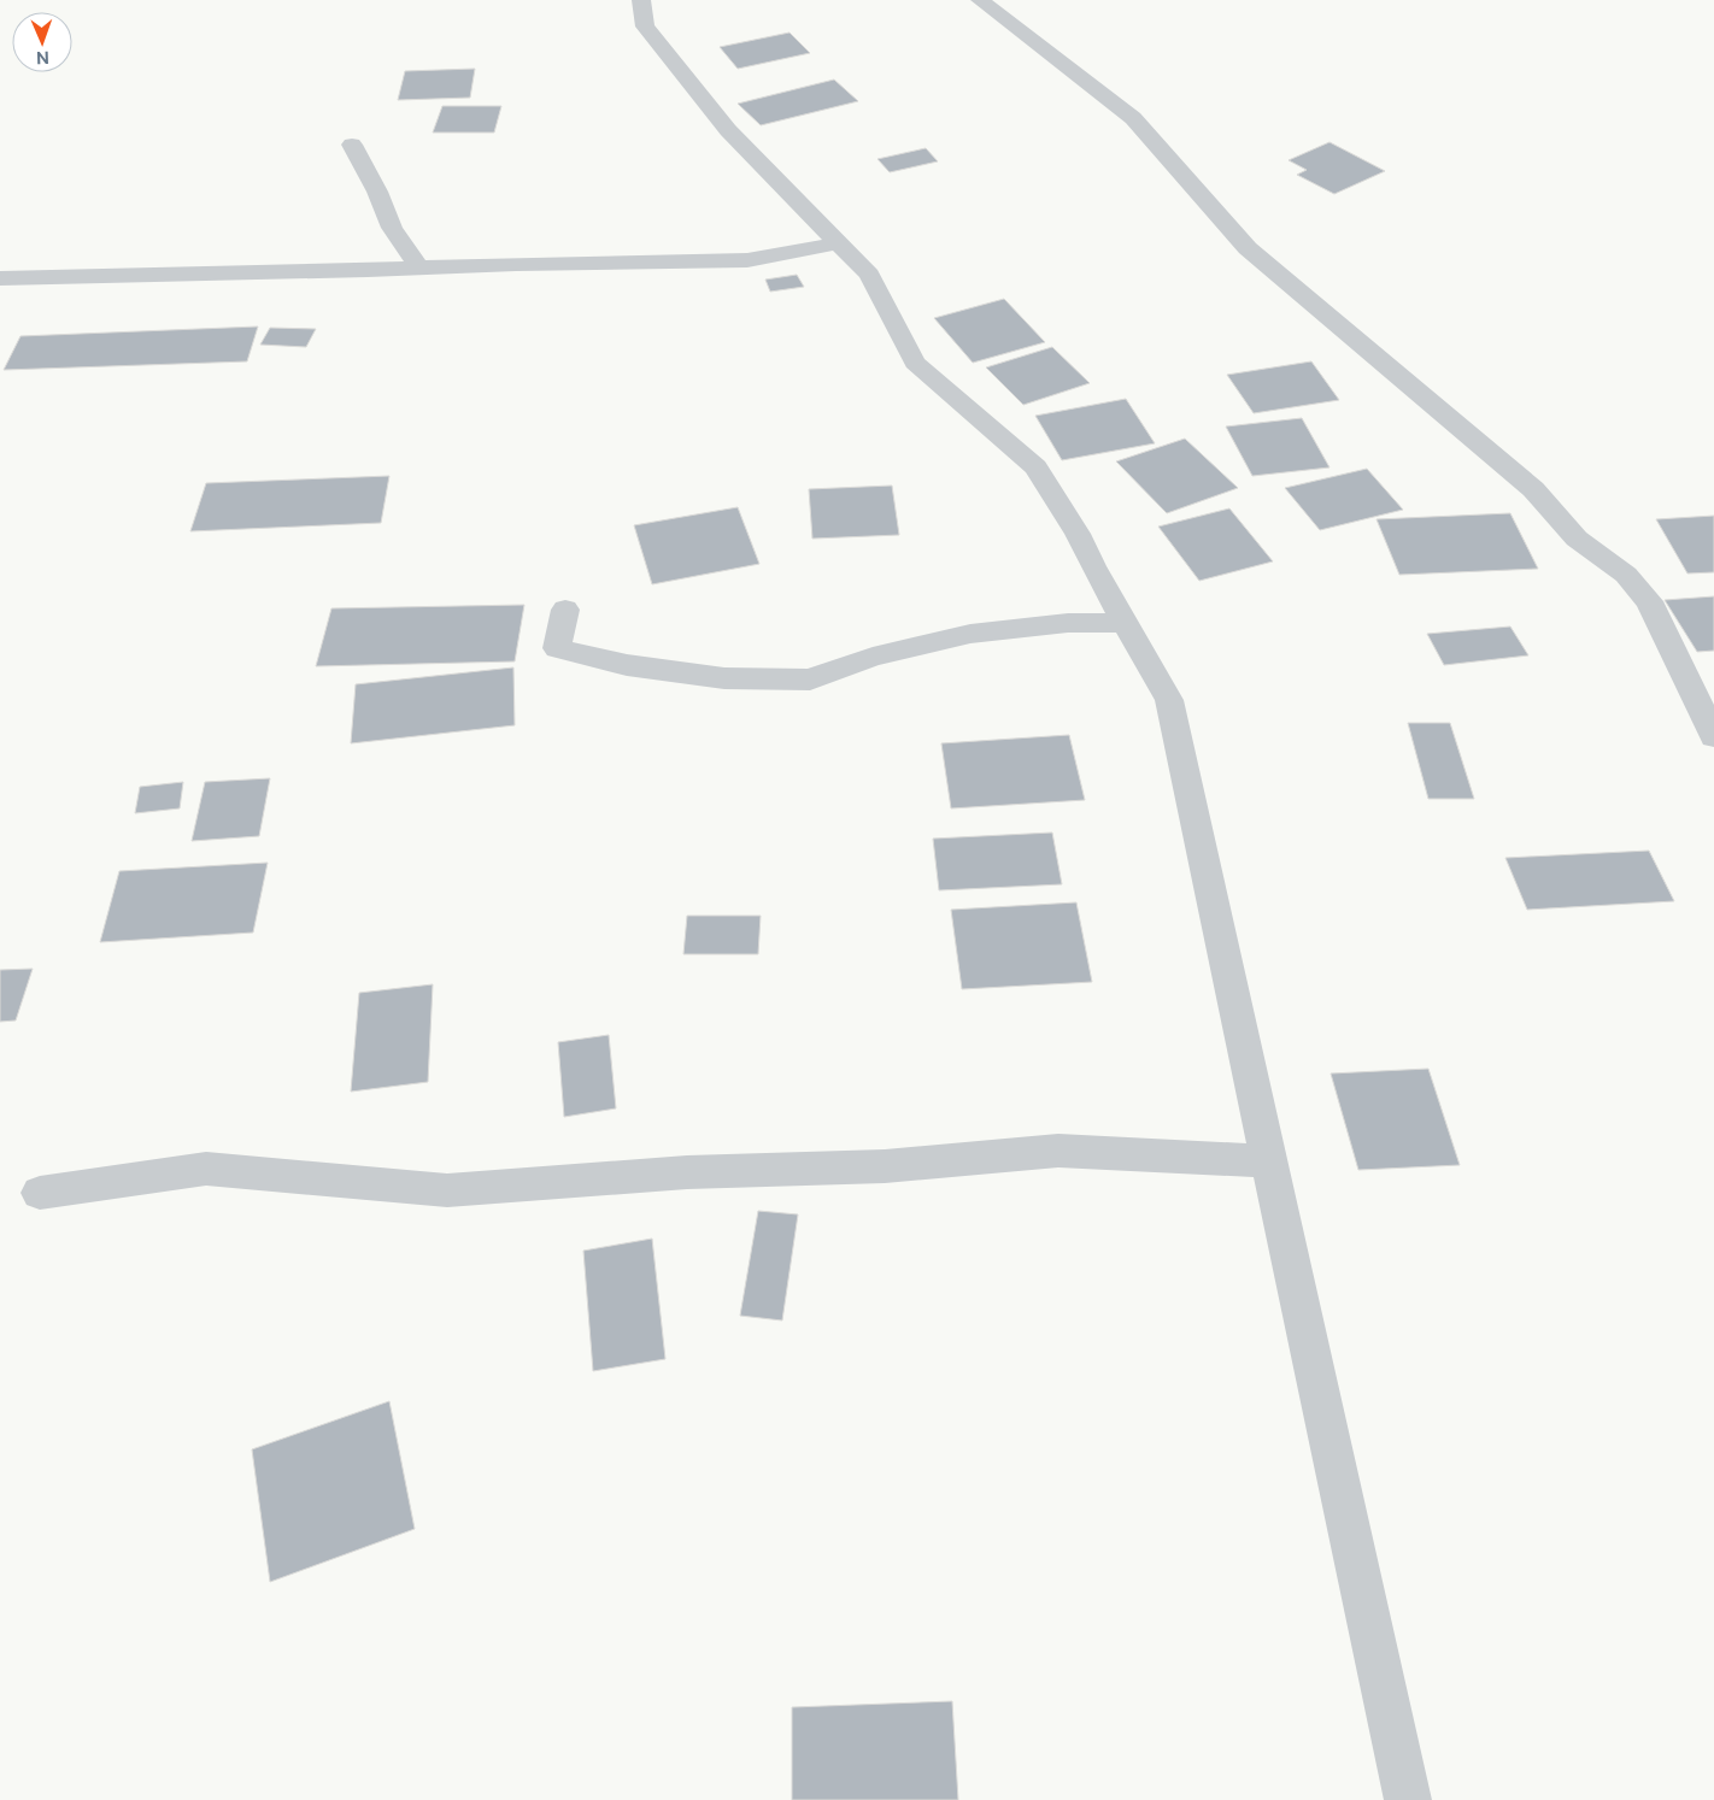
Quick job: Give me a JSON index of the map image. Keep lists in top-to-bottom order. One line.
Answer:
{"north":"bottom"}
